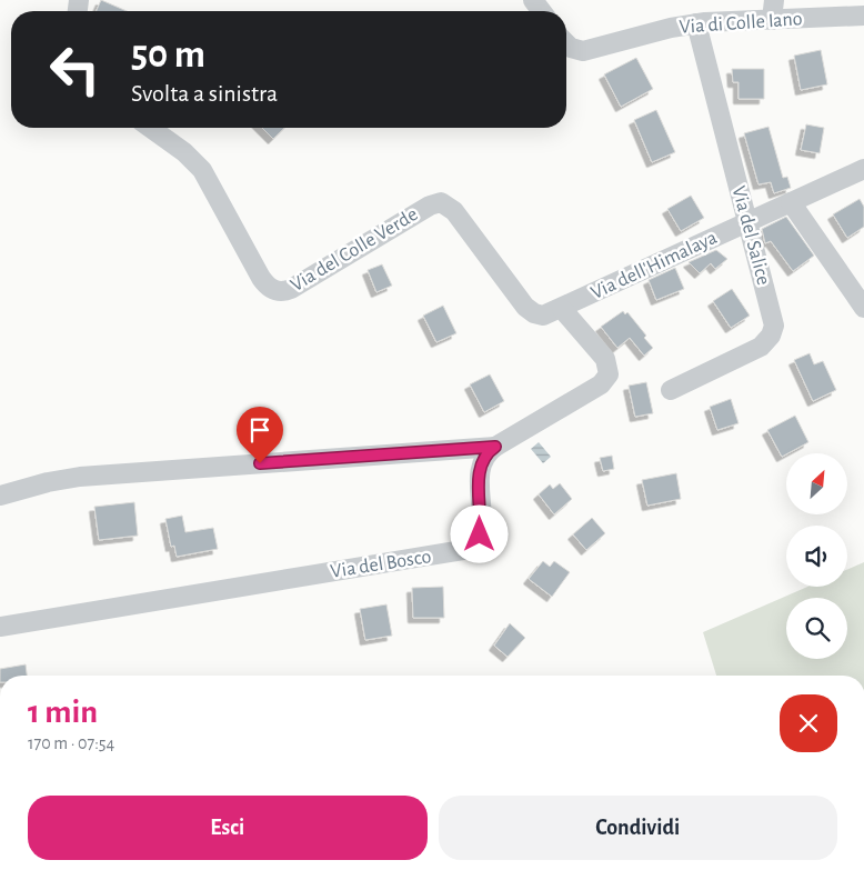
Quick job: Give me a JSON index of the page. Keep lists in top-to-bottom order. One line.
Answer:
{"streets":{"street":["Via di Colle Iano","Via del Salice","Via del Colle Verde","Via dell'Himalaya","Via del Bosco"]},"crossings":[["Via di Colle Iano","Via del Salice"],["Via del Salice","Via dell'Himalaya"],["Via del Colle Verde","Via dell'Himalaya"],["Via dell'Himalaya","Via del Bosco"]],"north":"top right","page":{"turn":["50 m","Svolta a sinistra"],"heading":["1 min","170 m · 07:54"],"buttons":["Esci","Condividi"]}}
